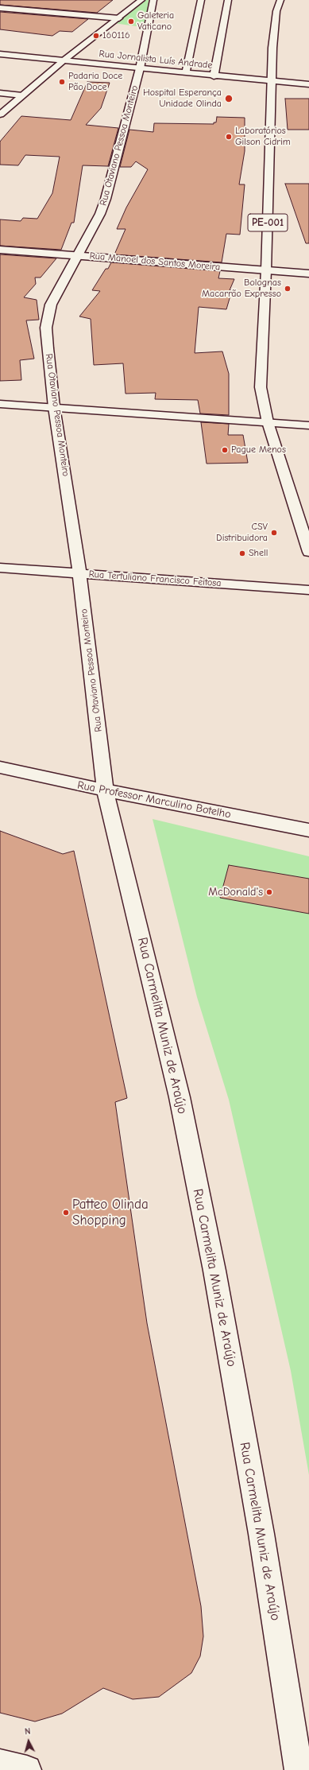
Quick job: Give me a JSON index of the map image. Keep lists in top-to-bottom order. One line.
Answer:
{"streets":{"street":["Rua Jornalista Luís Andrade","Rua Otaviano Pessoa Monteiro","PE-001","Rua Manoel dos Santos Moreira","Rua Tertuliano Francisco Feitosa","Rua Professor Marculino Botelho","Rua Carmelita Muniz de Araújo"]},"crossings":[["Rua Jornalista Luís Andrade","Rua Otaviano Pessoa Monteiro"],["Rua Jornalista Luís Andrade","PE-001"],["Rua Otaviano Pessoa Monteiro","Rua Manoel dos Santos Moreira"],["Rua Otaviano Pessoa Monteiro","Rua Tertuliano Francisco Feitosa"],["Rua Otaviano Pessoa Monteiro","Rua Professor Marculino Botelho"],["Rua Otaviano Pessoa Monteiro","Rua Carmelita Muniz de Araújo"],["PE-001","Rua Manoel dos Santos Moreira"],["Rua Professor Marculino Botelho","Rua Carmelita Muniz de Araújo"]],"places":["Galeteria Vaticano","160116","Padaria Doce Pão Doce","Hospital Esperança Unidade Olinda","Laboratórios Gilson Cidrim","Bolognas Macarrão Expresso","Pague Menos","CSV Distribuidora","Shell","McDonald's","Patteo Olinda Shopping"],"north":"top"}
